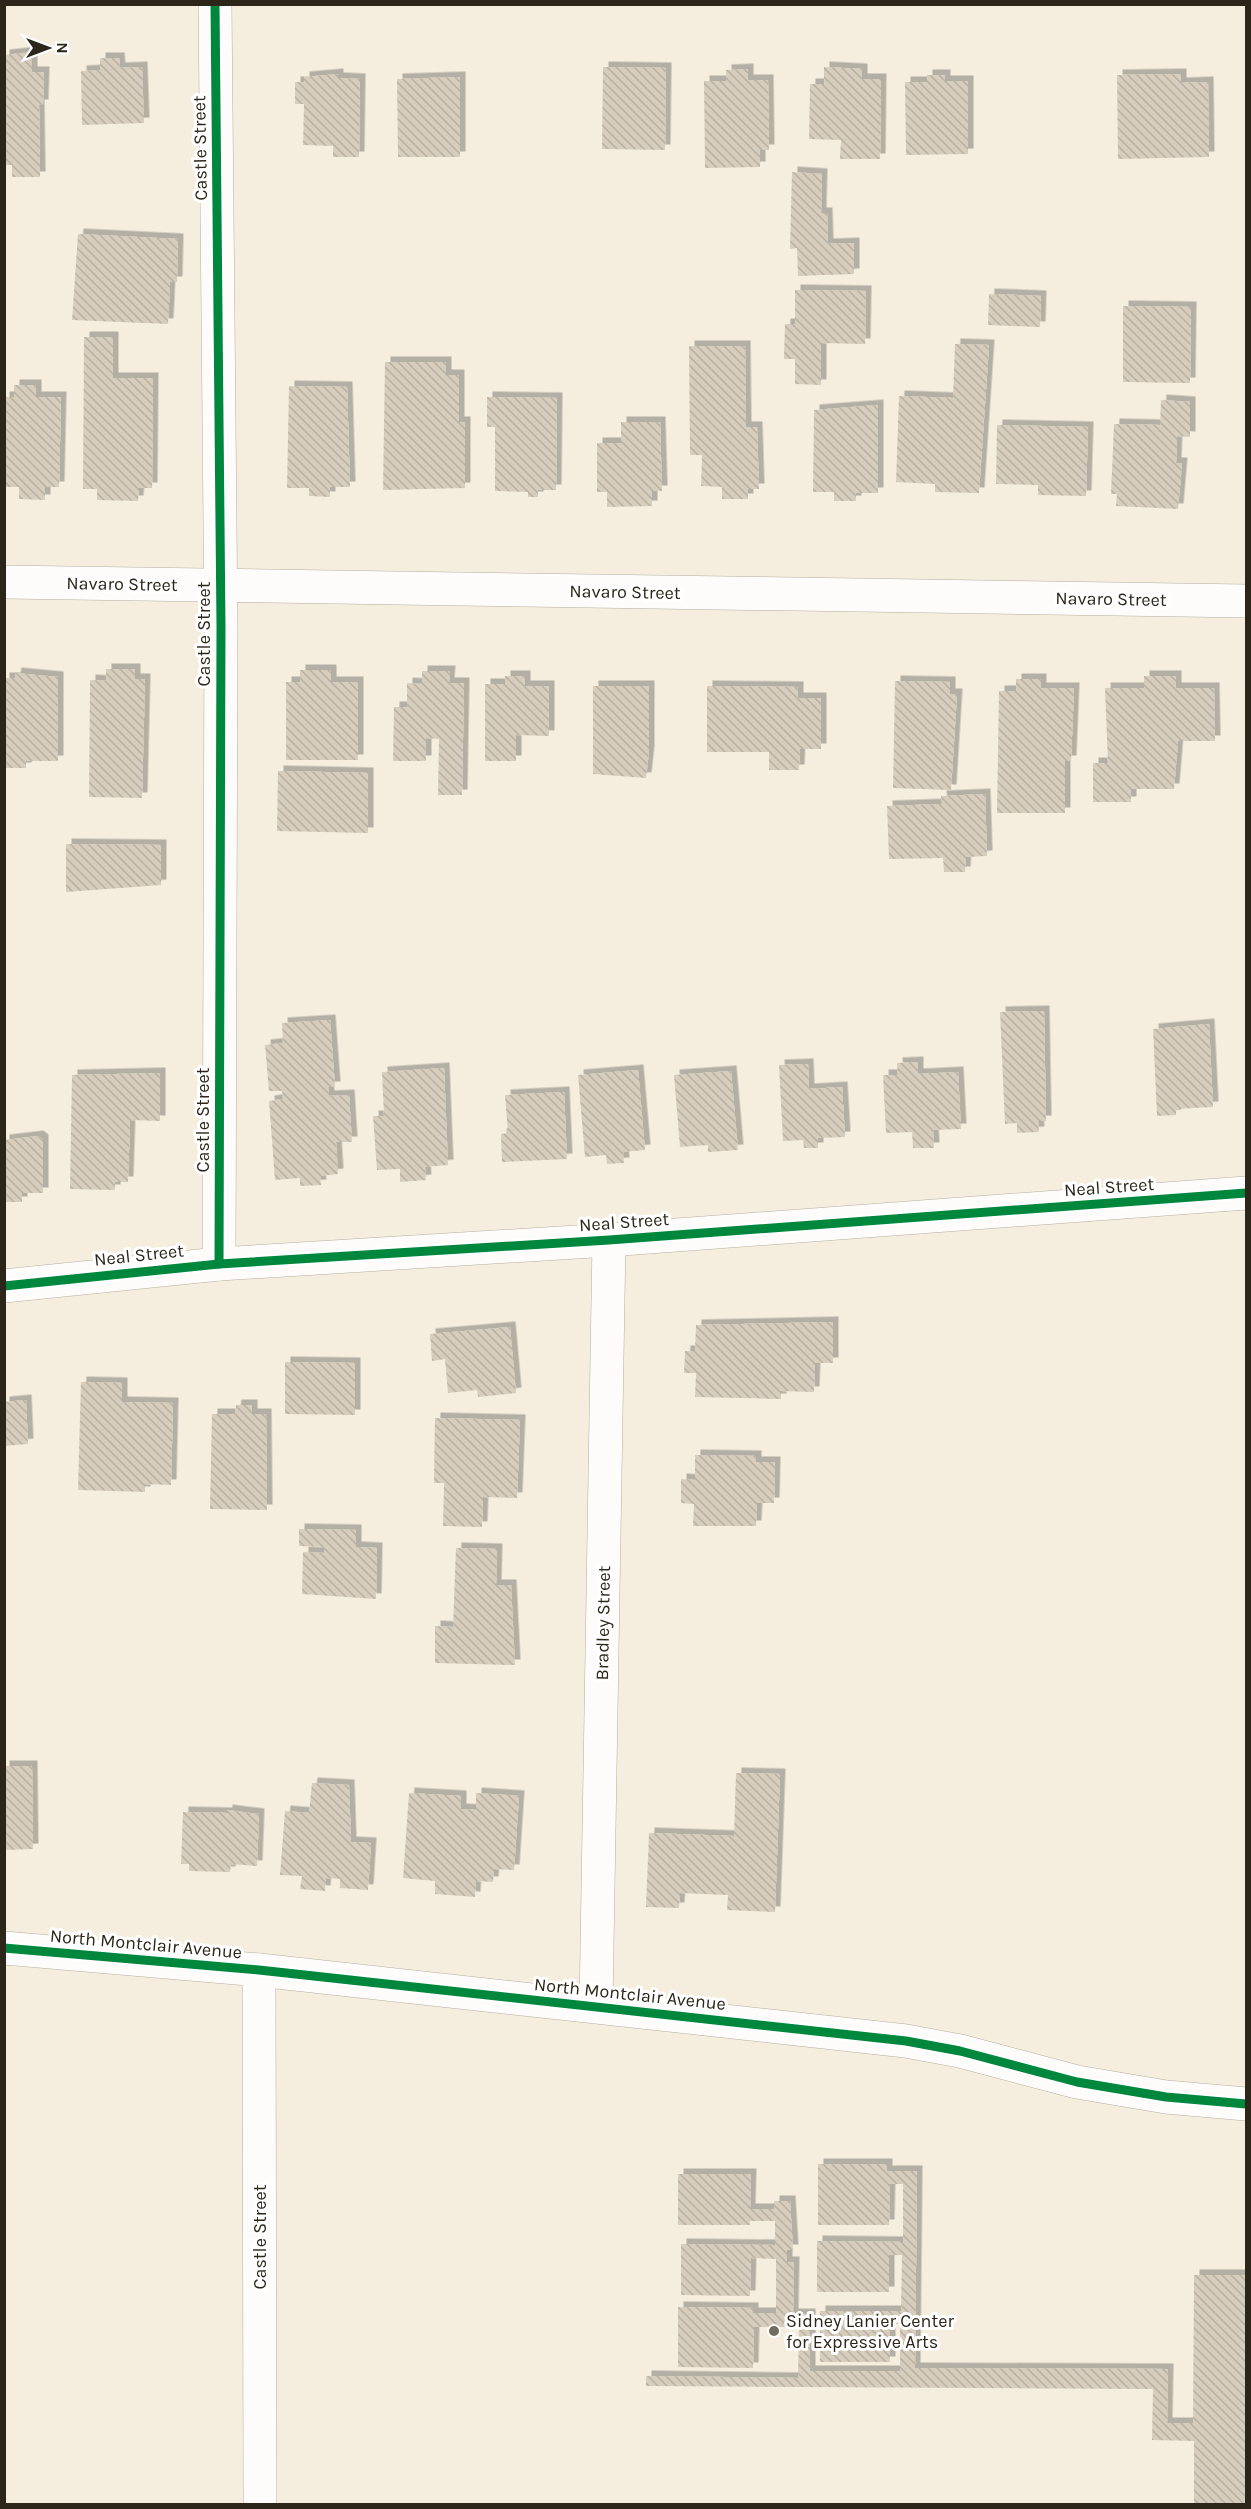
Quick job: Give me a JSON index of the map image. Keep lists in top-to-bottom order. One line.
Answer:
{"streets":{"street":["Castle Street","Navaro Street","Neal Street","Bradley Street","North Montclair Avenue"]},"crossings":[["Castle Street","Navaro Street"],["Castle Street","Neal Street"],["Castle Street","North Montclair Avenue"],["Neal Street","Bradley Street"],["Bradley Street","North Montclair Avenue"]],"places":["Sidney Lanier Center for Expressive Arts"],"north":"right"}
